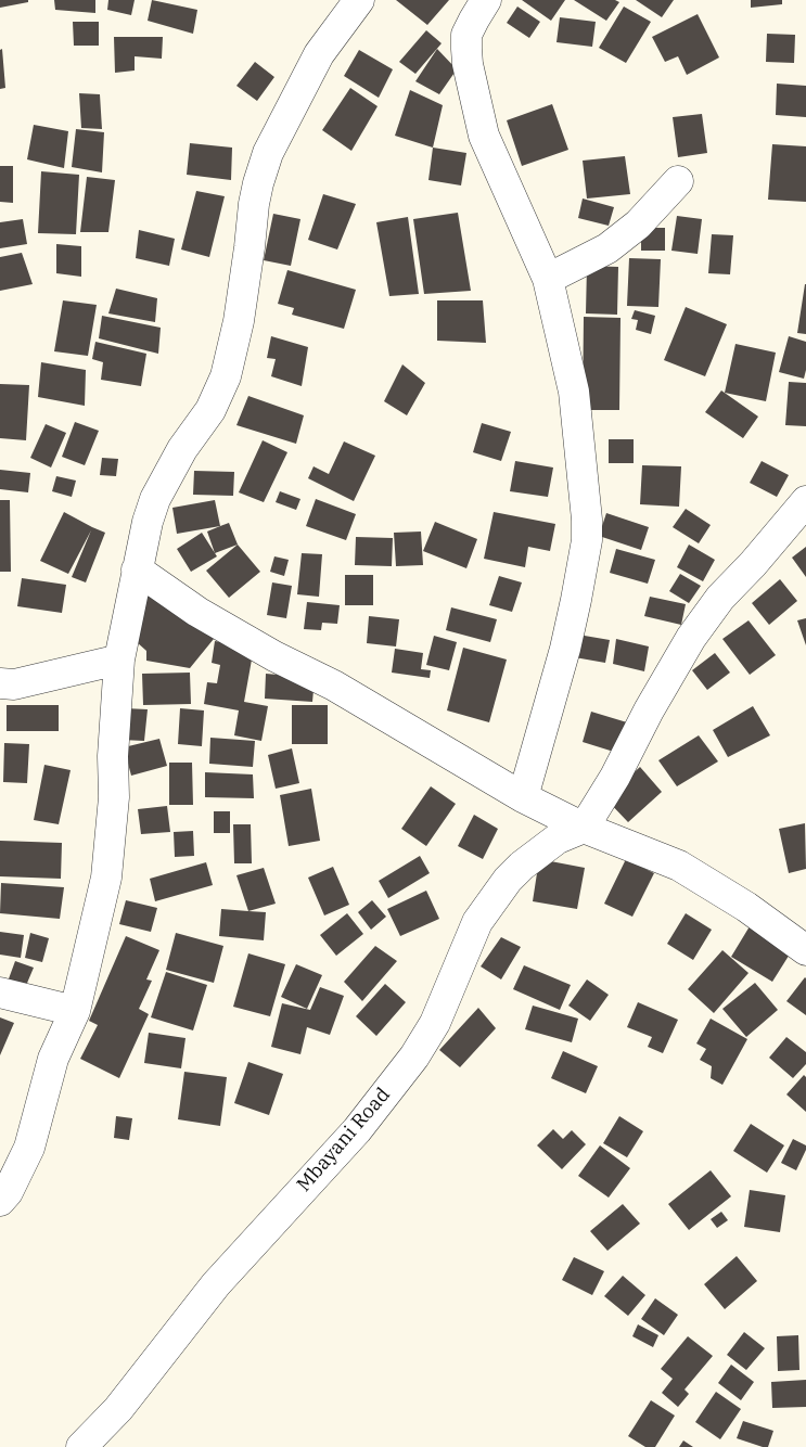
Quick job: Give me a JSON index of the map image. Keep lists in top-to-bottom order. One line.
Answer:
{"streets":{"street":["Mbayani Road"]}}
